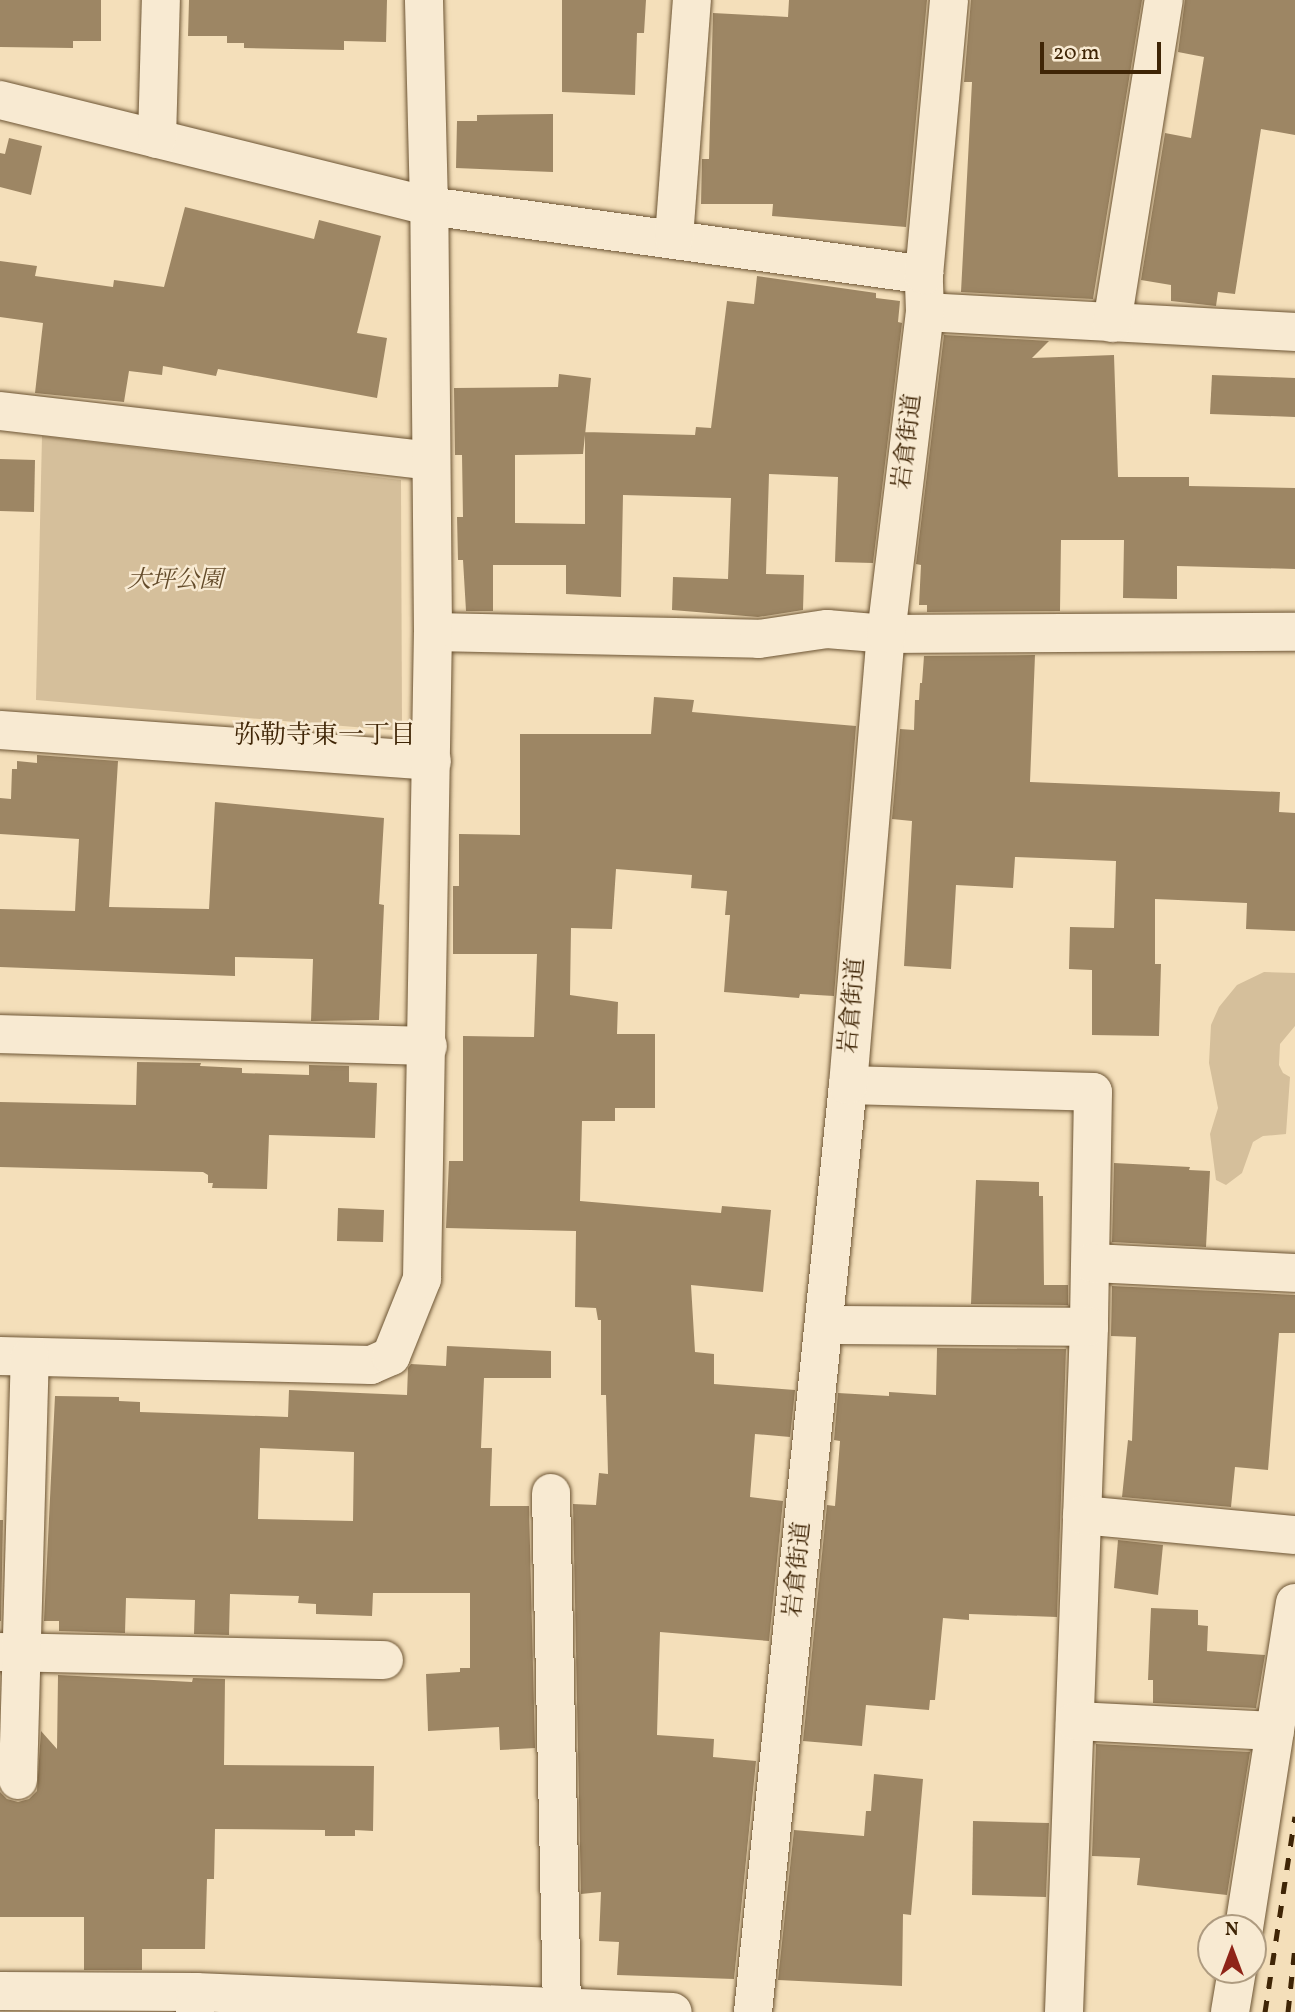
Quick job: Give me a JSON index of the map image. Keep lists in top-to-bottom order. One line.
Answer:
{"streets":{"street":["岩倉街道"]},"districts":["弥勒寺東一丁目"],"parks":["大坪公園"],"scale_bar":"20 m","north":"top"}
